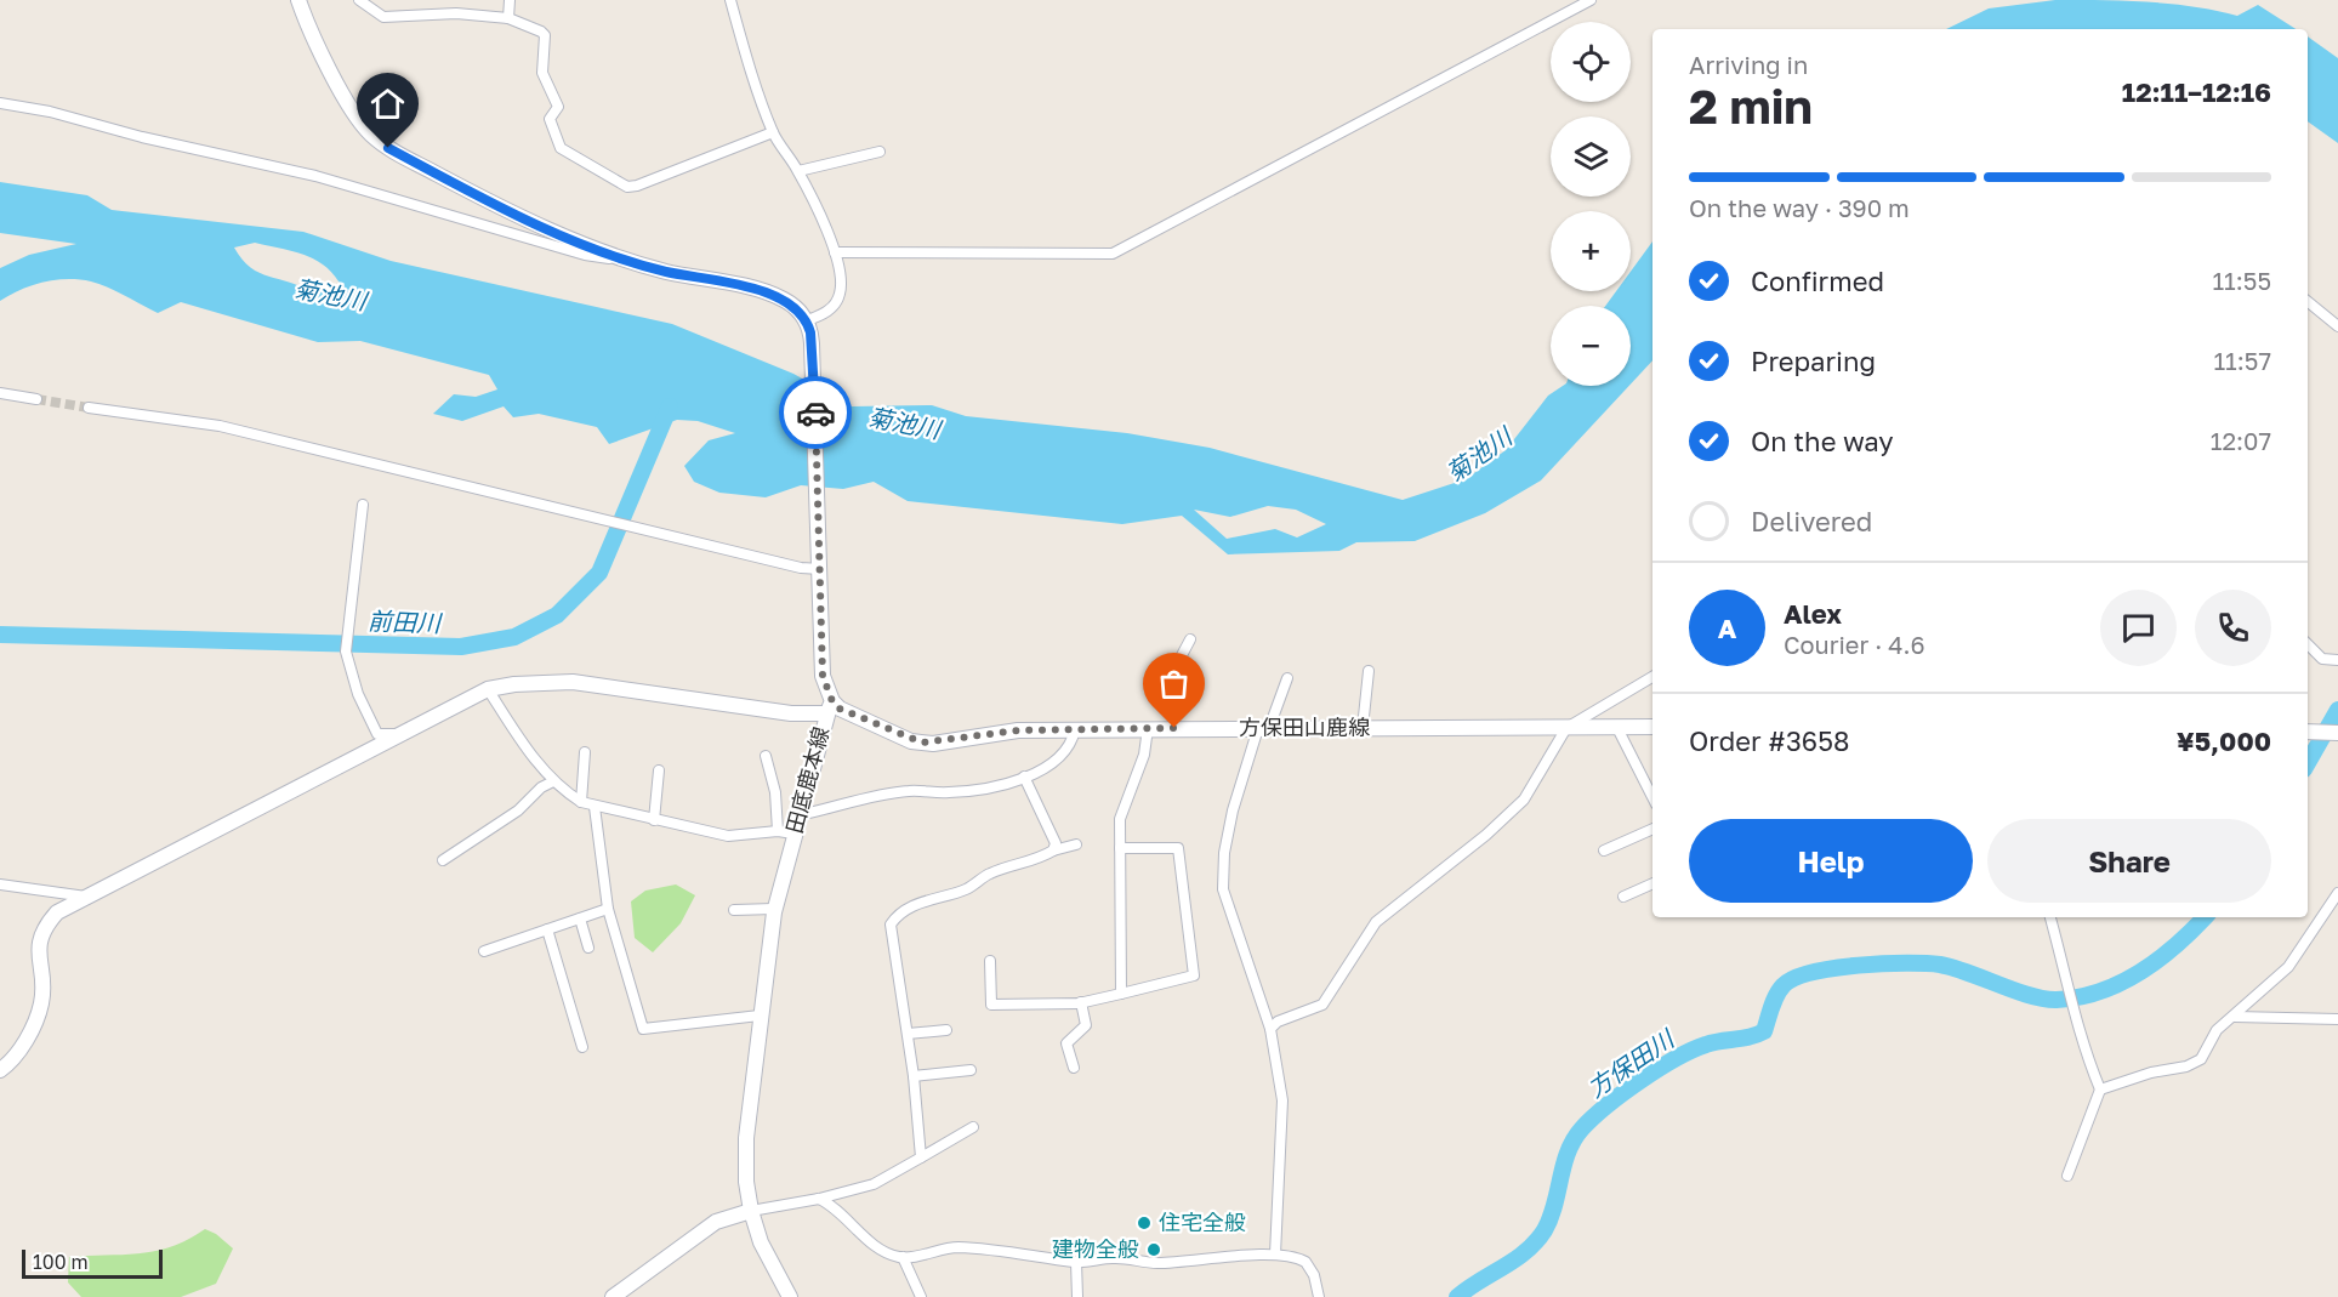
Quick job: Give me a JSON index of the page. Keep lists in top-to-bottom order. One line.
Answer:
{"streets":{"main road":["方保田山鹿線","田底鹿本線"]},"crossings":[["方保田山鹿線","田底鹿本線"]],"water":["菊池川","前田川","方保田川"],"places":["住宅全般","建物全般"],"scale_bar":"100 m","page":{"map_buttons":["+","−"],"heading":["2 min","Arriving in","12:11–12:16"],"panel":["Alex","Courier · 4.6","Order #3658","¥5,000"],"bar":"On the way · 390 m","list":[["Confirmed","11:55"],["Preparing","11:57"],["On the way","12:07"],"Delivered"],"round":"A","buttons":["Help","Share"],"scale":"100 m"}}
